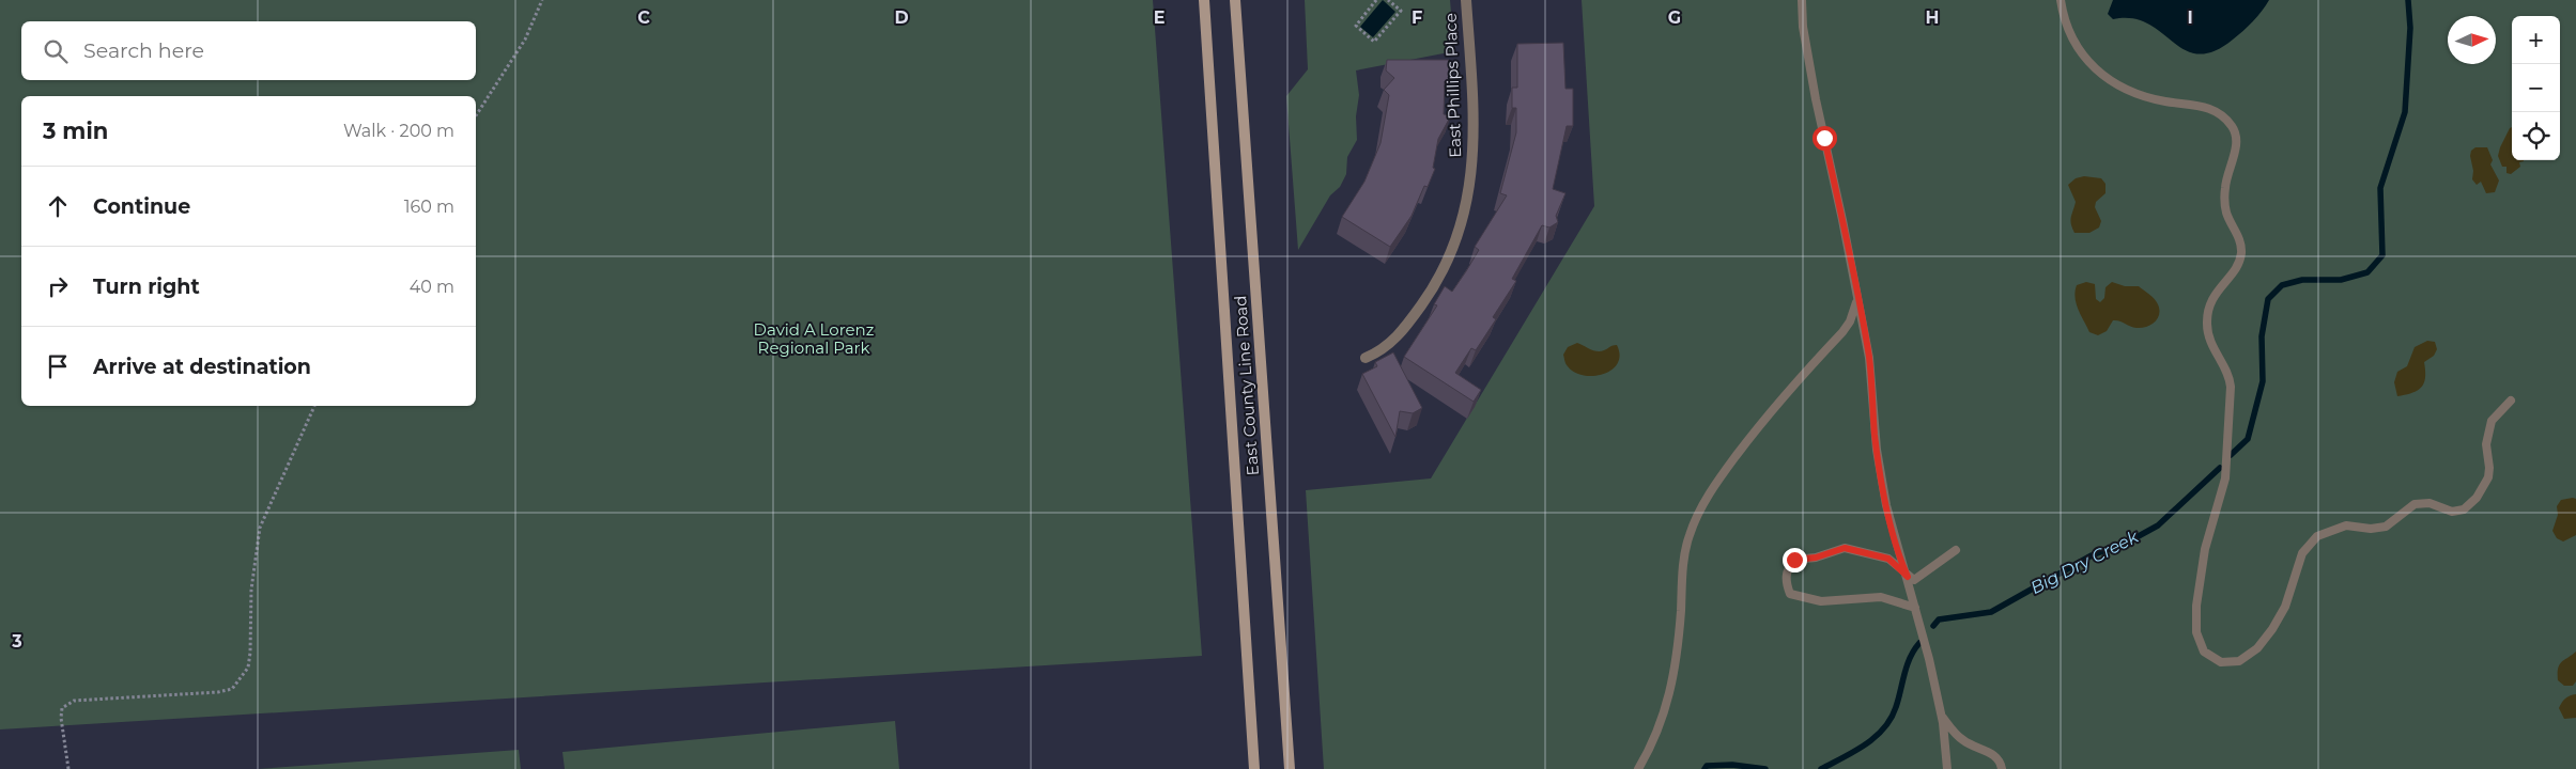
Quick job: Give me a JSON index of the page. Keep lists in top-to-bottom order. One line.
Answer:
{"streets":{"main road":["East County Line Road"],"street":["East Phillips Place"]},"water":["Big Dry Creek"],"parks":["David A Lorenz Regional Park"],"north":"right","page":{"map_buttons":["+","−"],"search":"Search here","heading":["3 min","Walk · 200 m"],"list":[["Continue","160 m"],["Turn right","40 m"],"Arrive at destination"]},"grid":{"columns":["C","D","E","F","G","H","I"],"rows":["3"]}}
